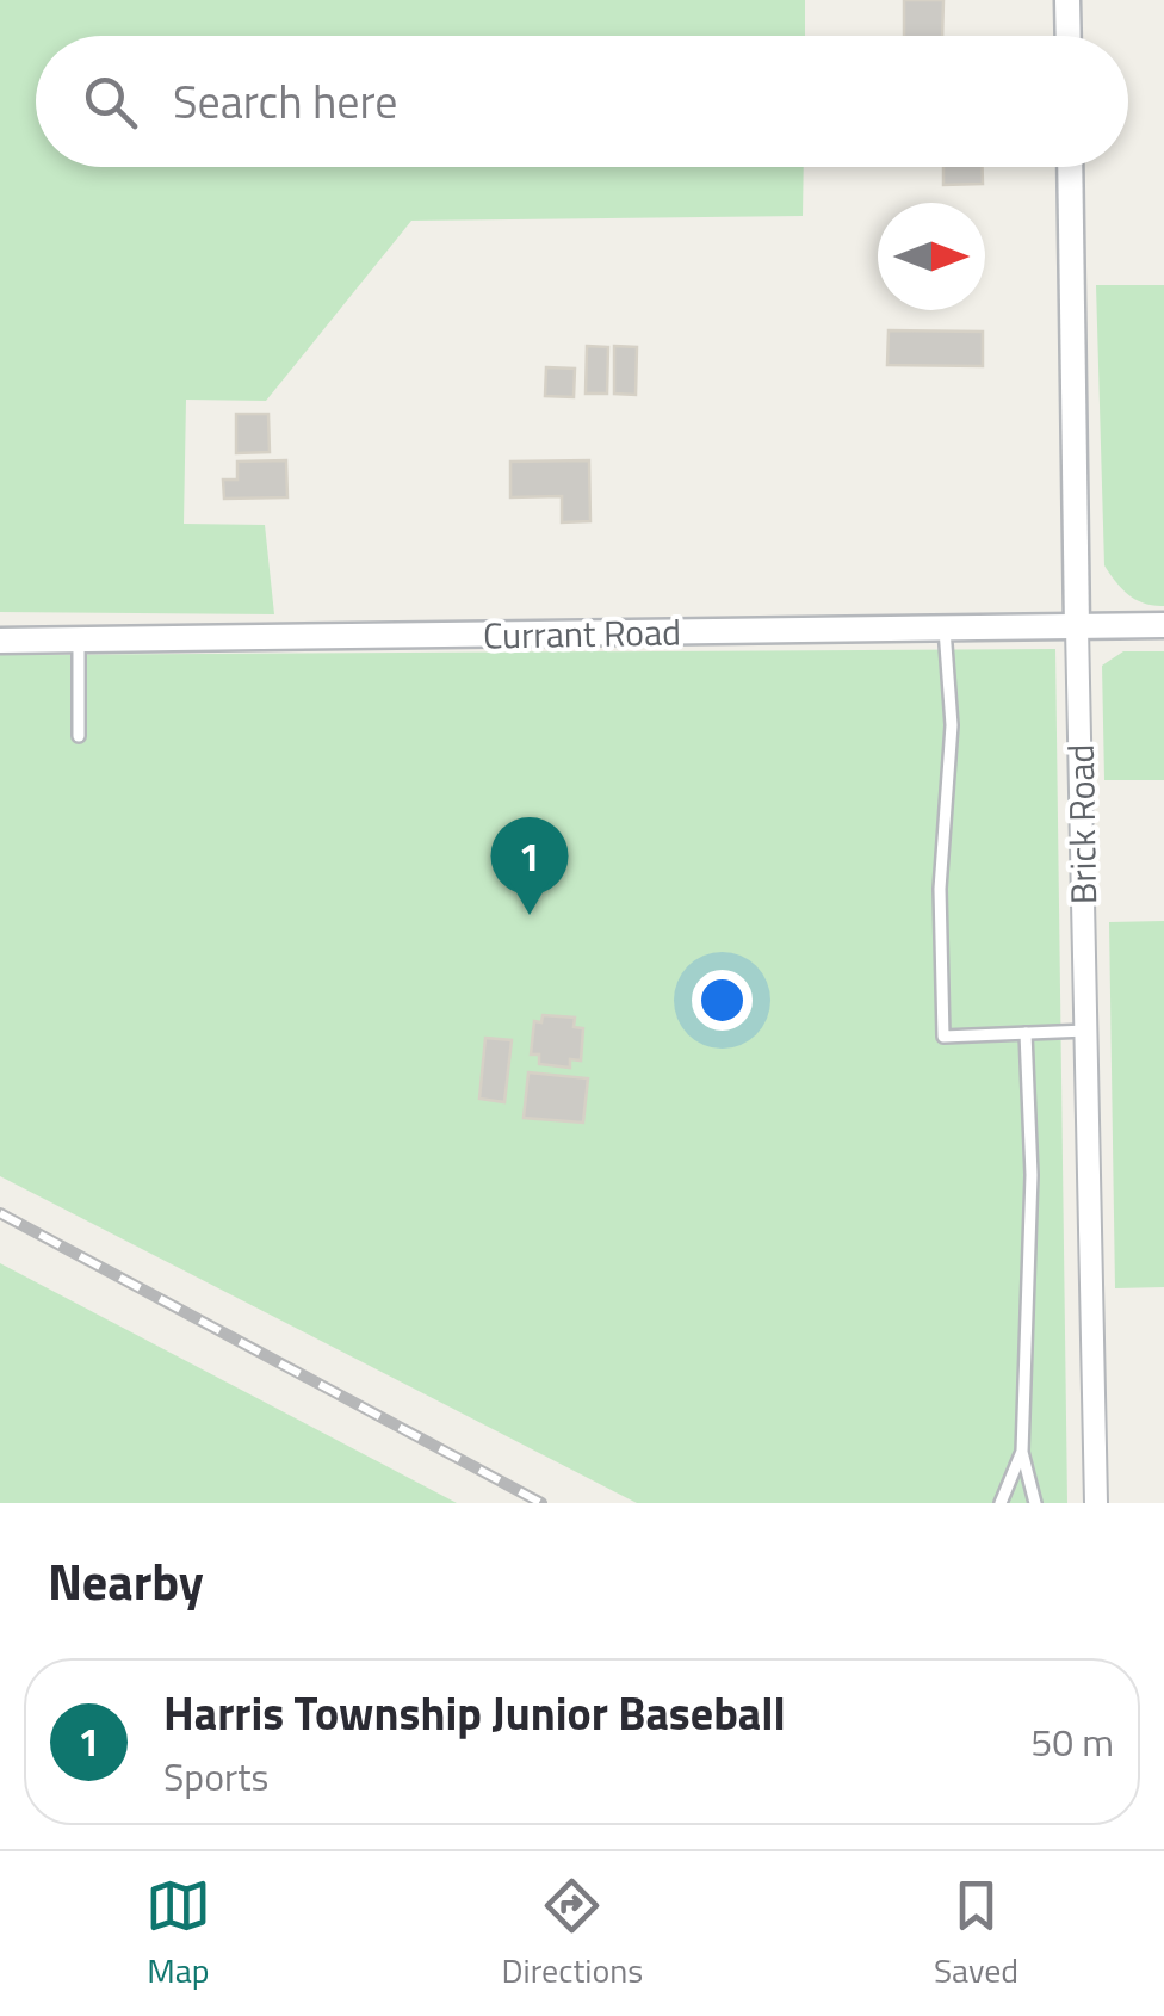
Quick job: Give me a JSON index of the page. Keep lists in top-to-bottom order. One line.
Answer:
{"streets":{"street":["Currant Road","Brick Road"]},"crossings":[["Currant Road","Brick Road"]],"north":"right","page":{"search":"Search here","pins":"1","heading":"Nearby","list":[{"mark":"1","name":"Harris Township Junior Baseball","note":"Sports","value":"50 m"}],"nav":["Map","Directions","Saved"]}}
